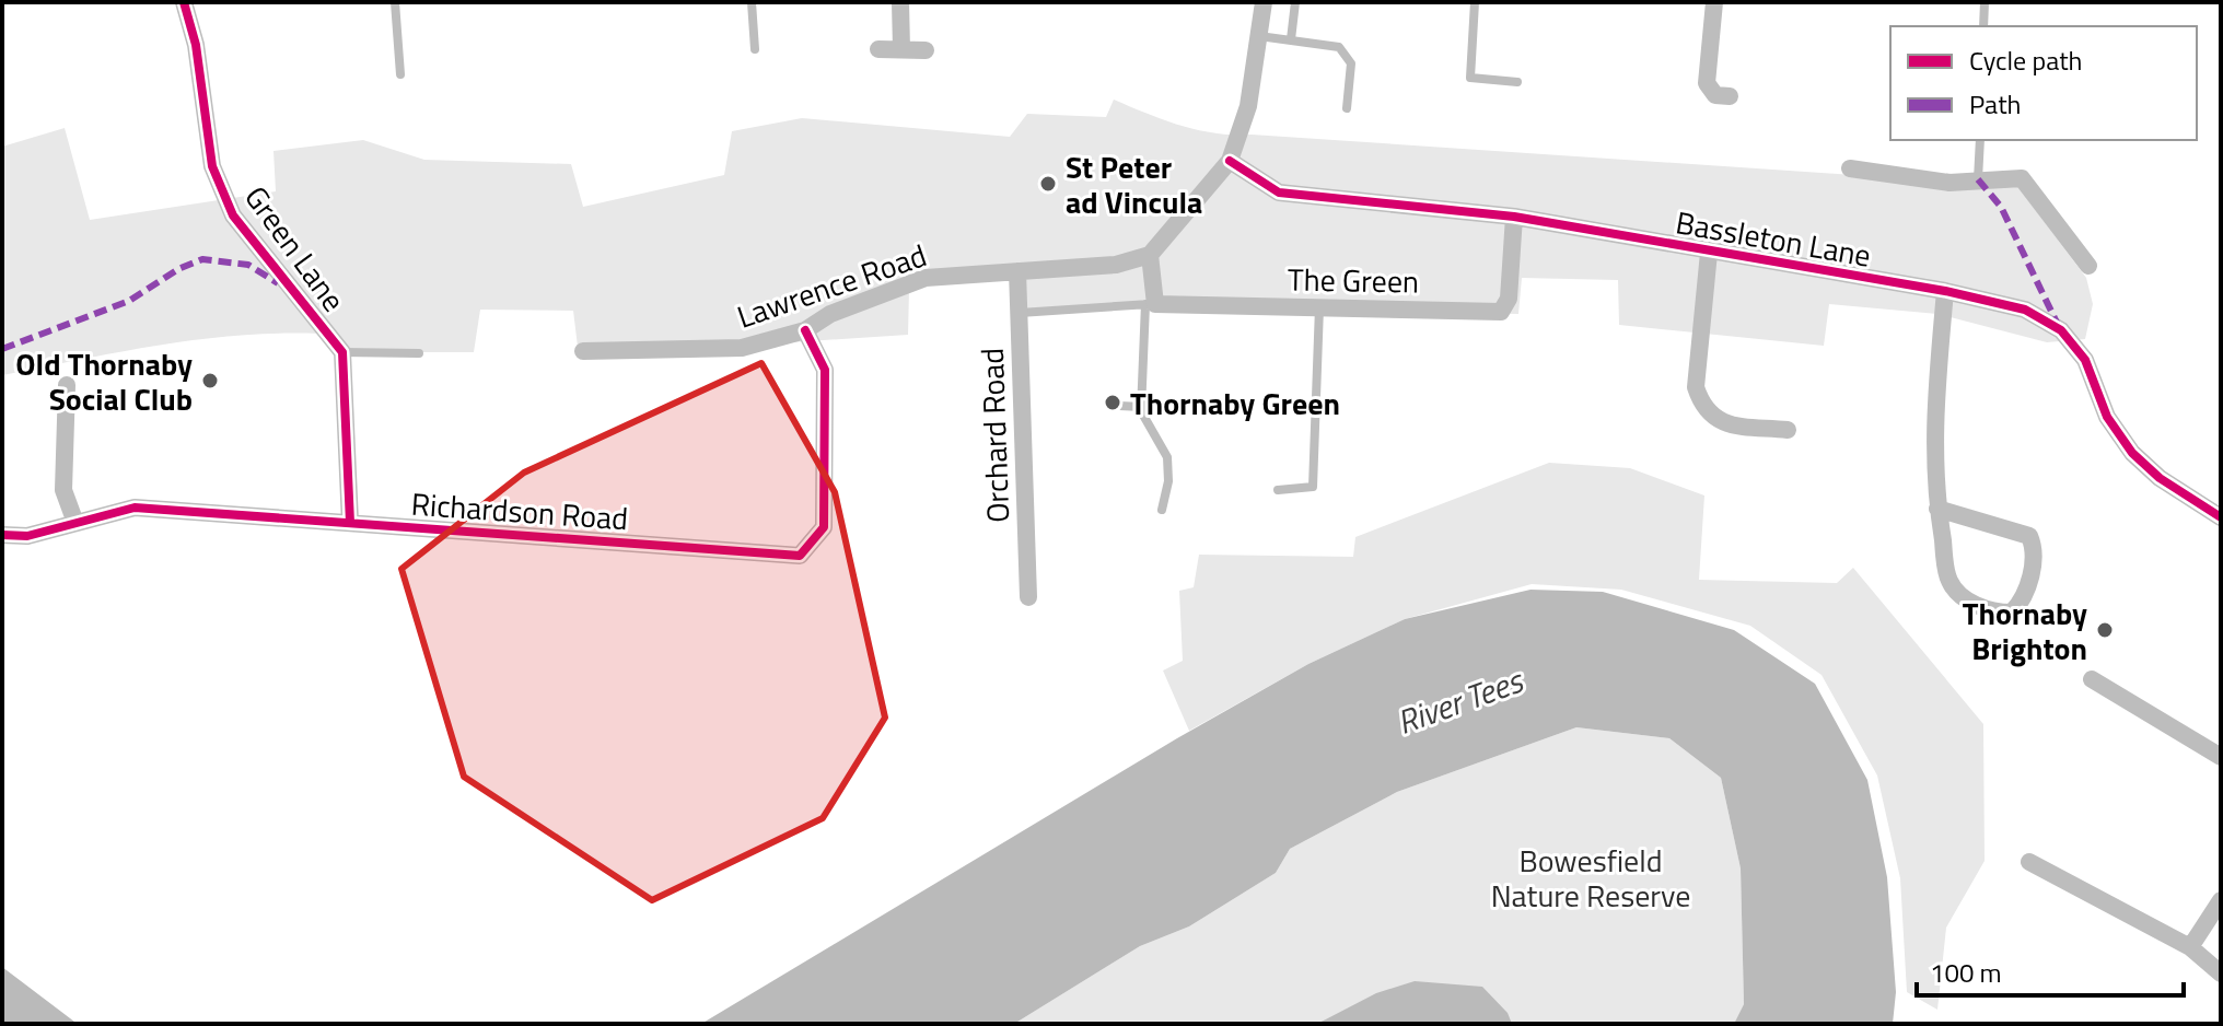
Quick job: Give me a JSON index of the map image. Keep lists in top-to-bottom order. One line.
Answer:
{"streets":{"street":["Bassleton Lane","Green Lane","The Green","Lawrence Road","Orchard Road","Richardson Road"]},"crossings":[["Bassleton Lane","The Green"],["Green Lane","Richardson Road"],["Lawrence Road","Orchard Road"],["Lawrence Road","Richardson Road"]],"water":["River Tees"],"parks":["Bowesfield Nature Reserve"],"places":["St Peter ad Vincula","Old Thornaby Social Club","Thornaby Green","Thornaby Brighton"],"legend":["Cycle path","Path"],"scale_bar":"100 m"}
